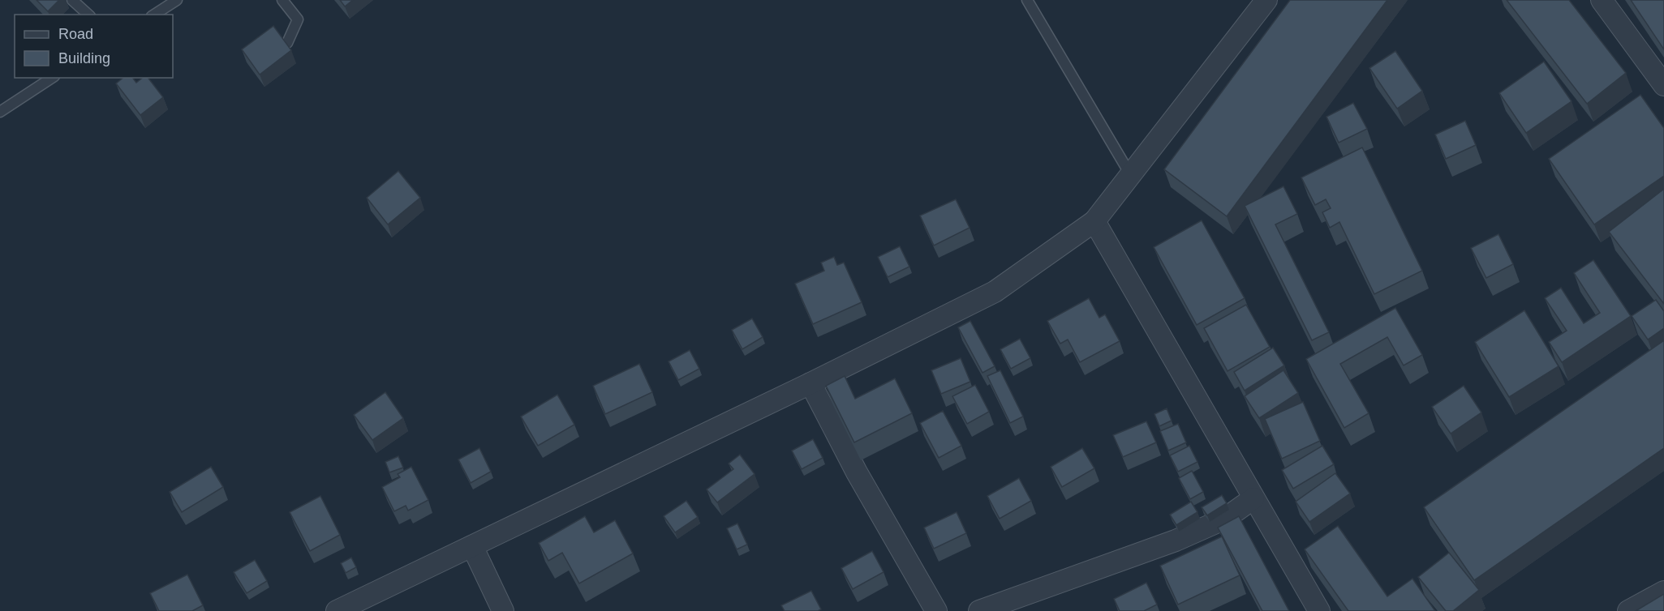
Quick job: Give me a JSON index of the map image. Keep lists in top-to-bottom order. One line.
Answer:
{"legend":["Road","Building"]}
